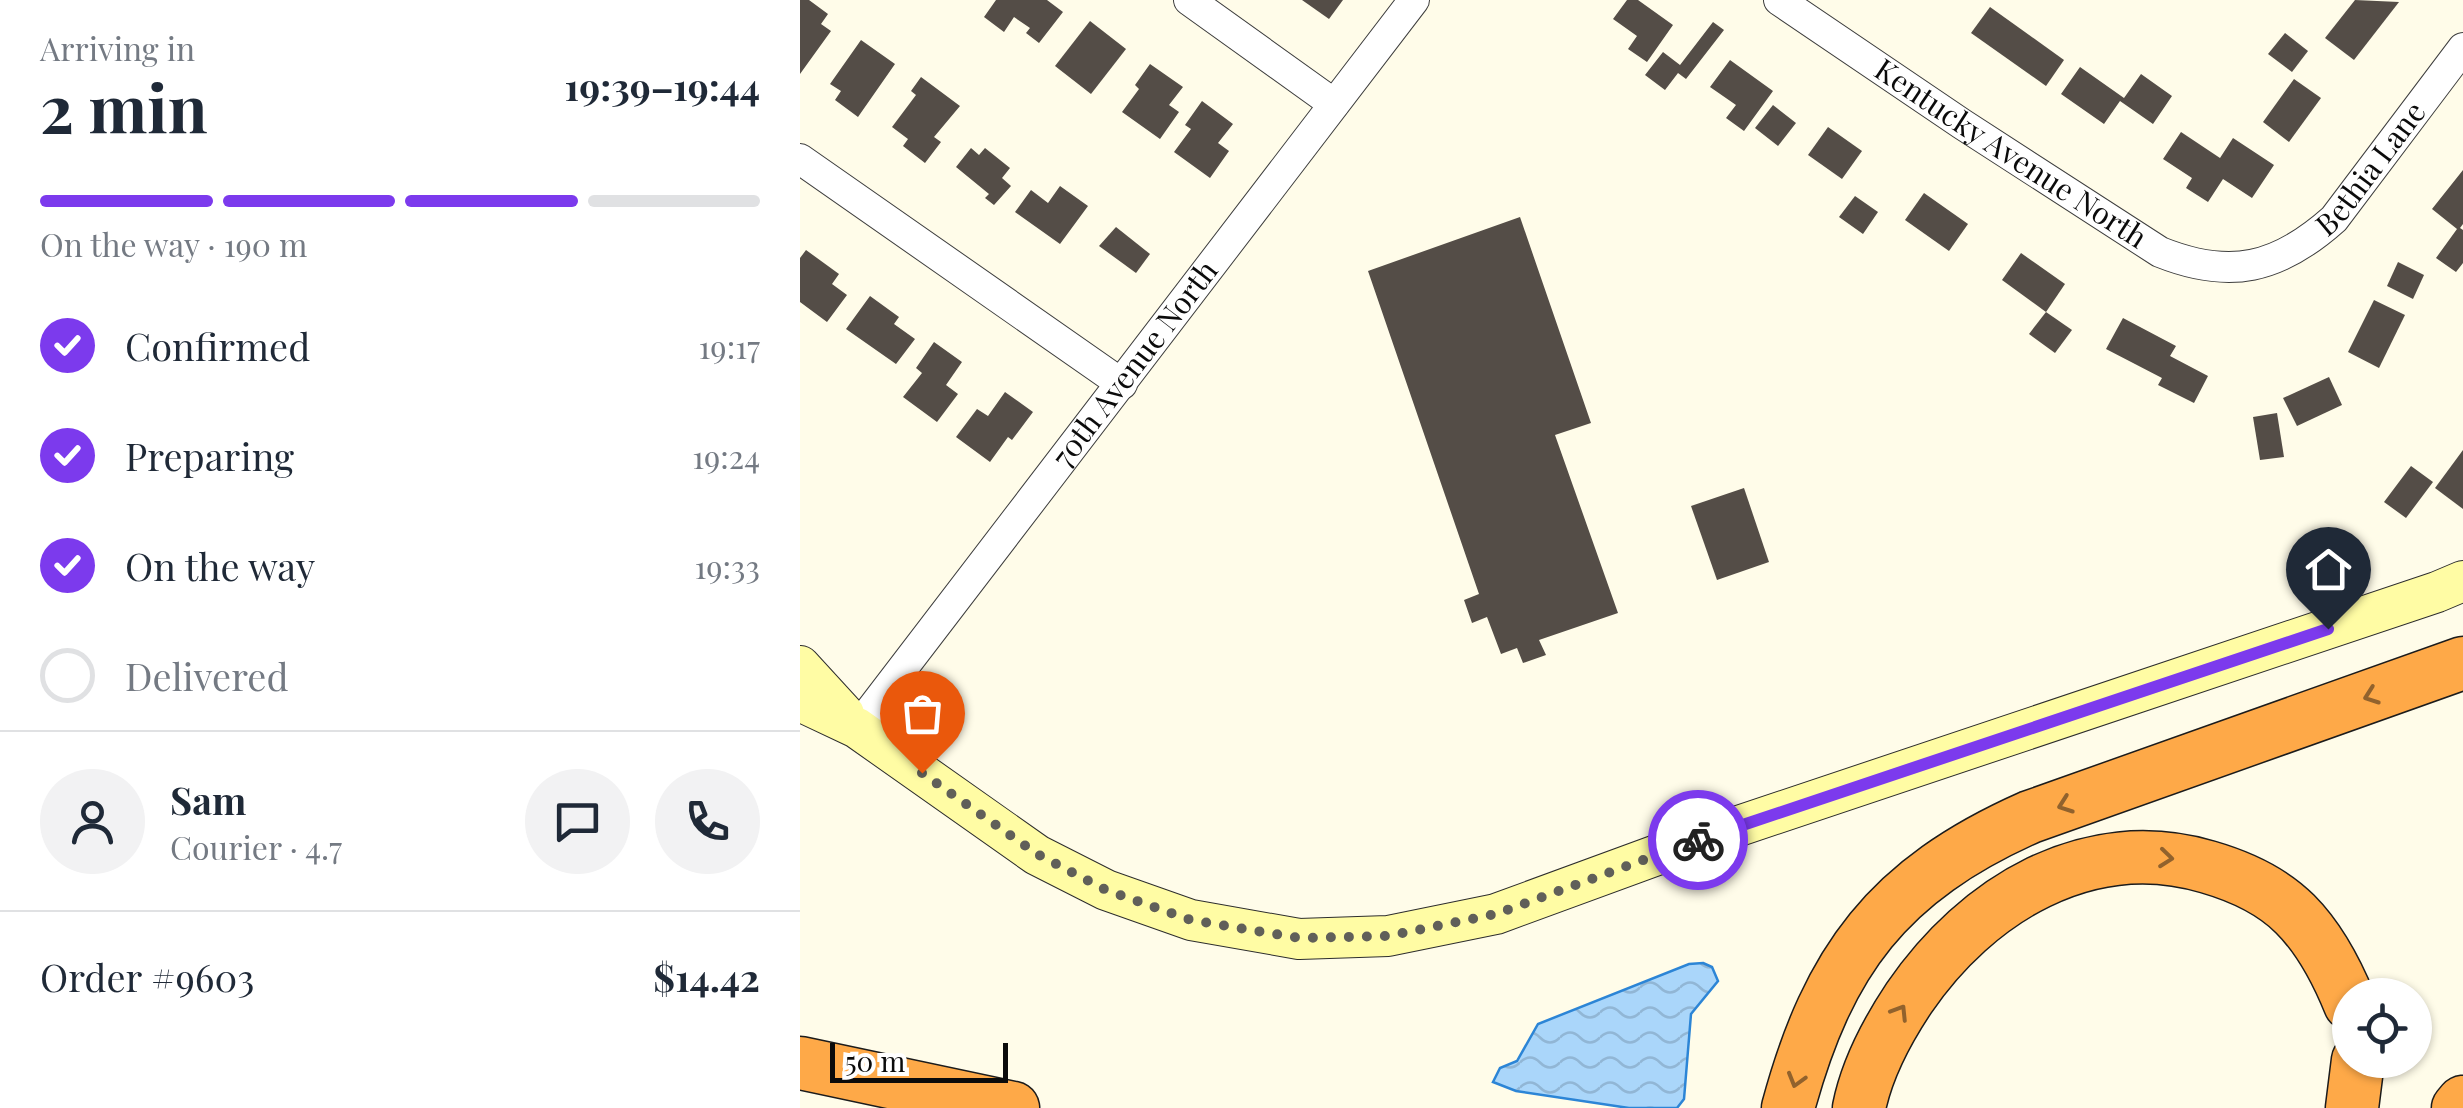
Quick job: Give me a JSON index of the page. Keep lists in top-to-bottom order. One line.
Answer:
{"streets":{"street":["Kentucky Avenue North","Bethia Lane","70th Avenue North"]},"crossings":[["Kentucky Avenue North","Bethia Lane"]],"scale_bar":"50 m","page":{"heading":["2 min","Arriving in","19:39–19:44"],"panel":["Sam","Courier · 4.7","Order #9603","$14.42"],"bar":"On the way · 190 m","list":[["Confirmed","19:17"],["Preparing","19:24"],["On the way","19:33"],"Delivered"],"scale":"50 m"}}
